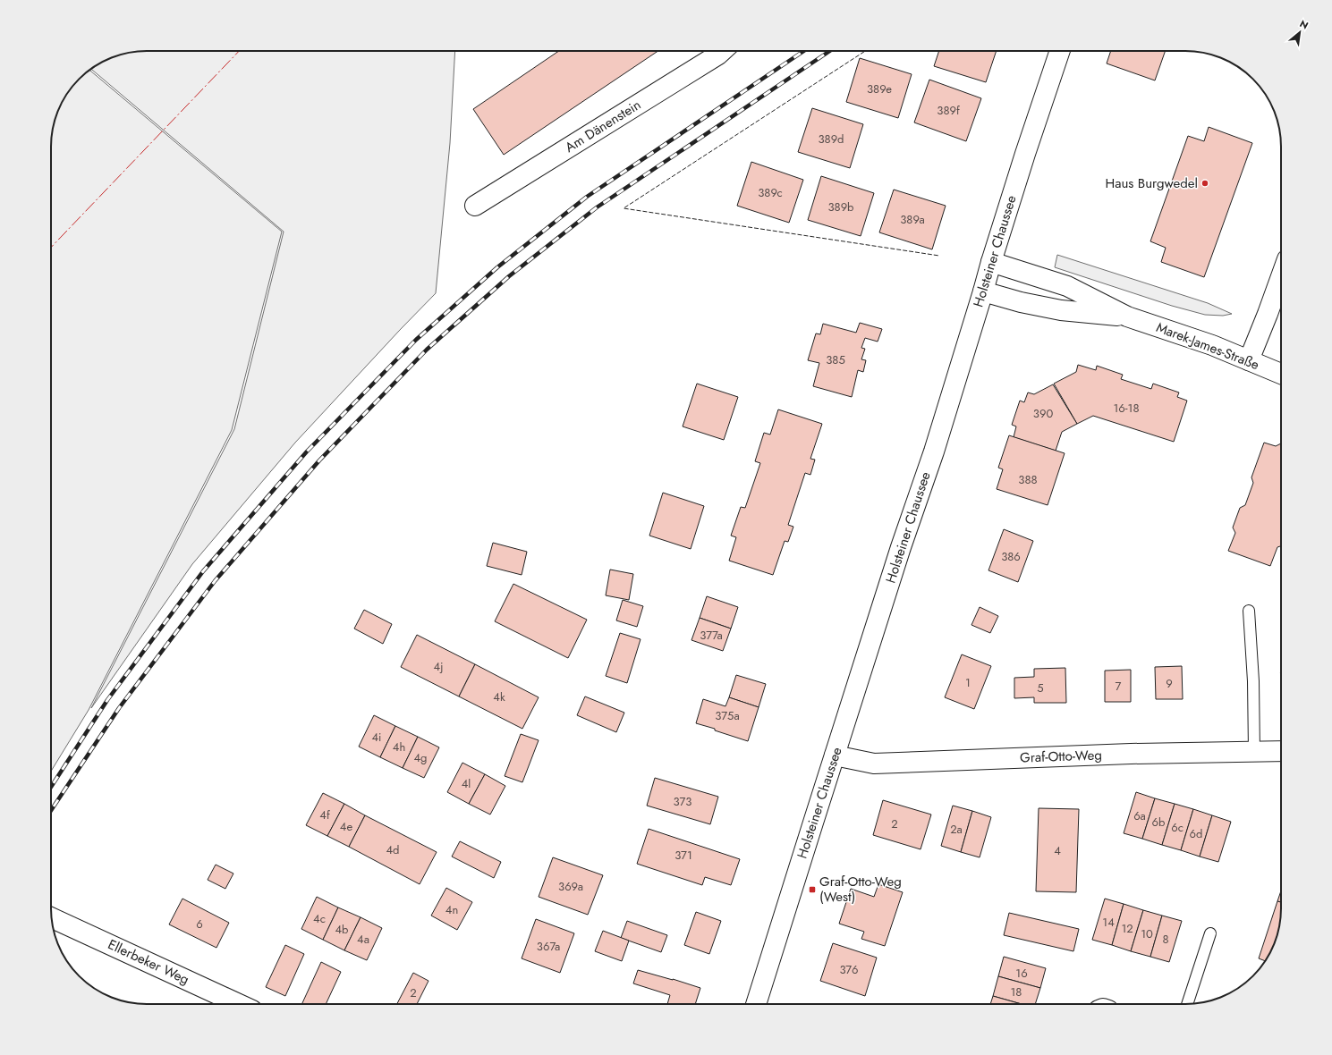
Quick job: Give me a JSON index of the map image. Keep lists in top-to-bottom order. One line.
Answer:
{"streets":{"main road":["Am Dänenstein","Holsteiner Chaussee","Marek-James-Straße","Graf-Otto-Weg","Ellerbeker Weg"]},"crossings":[["Holsteiner Chaussee","Marek-James-Straße"],["Holsteiner Chaussee","Graf-Otto-Weg"]],"places":{"other":["Haus Burgwedel"],"transit":["Graf-Otto-Weg (West)"]},"house_numbers":["389e","389f","389d","389c","389b","389a","385","16-18","390","388","386","377a","4j","1","9","7","5","4k","375a","4i","4h","4g","4l","373","4f","6a","6b","2","4e","6c","2a","6d","4d","4","371","369a","4n","4c","14","6","12","4b","10","4a","8","367a","376","16","18","2"],"north":"top right"}
